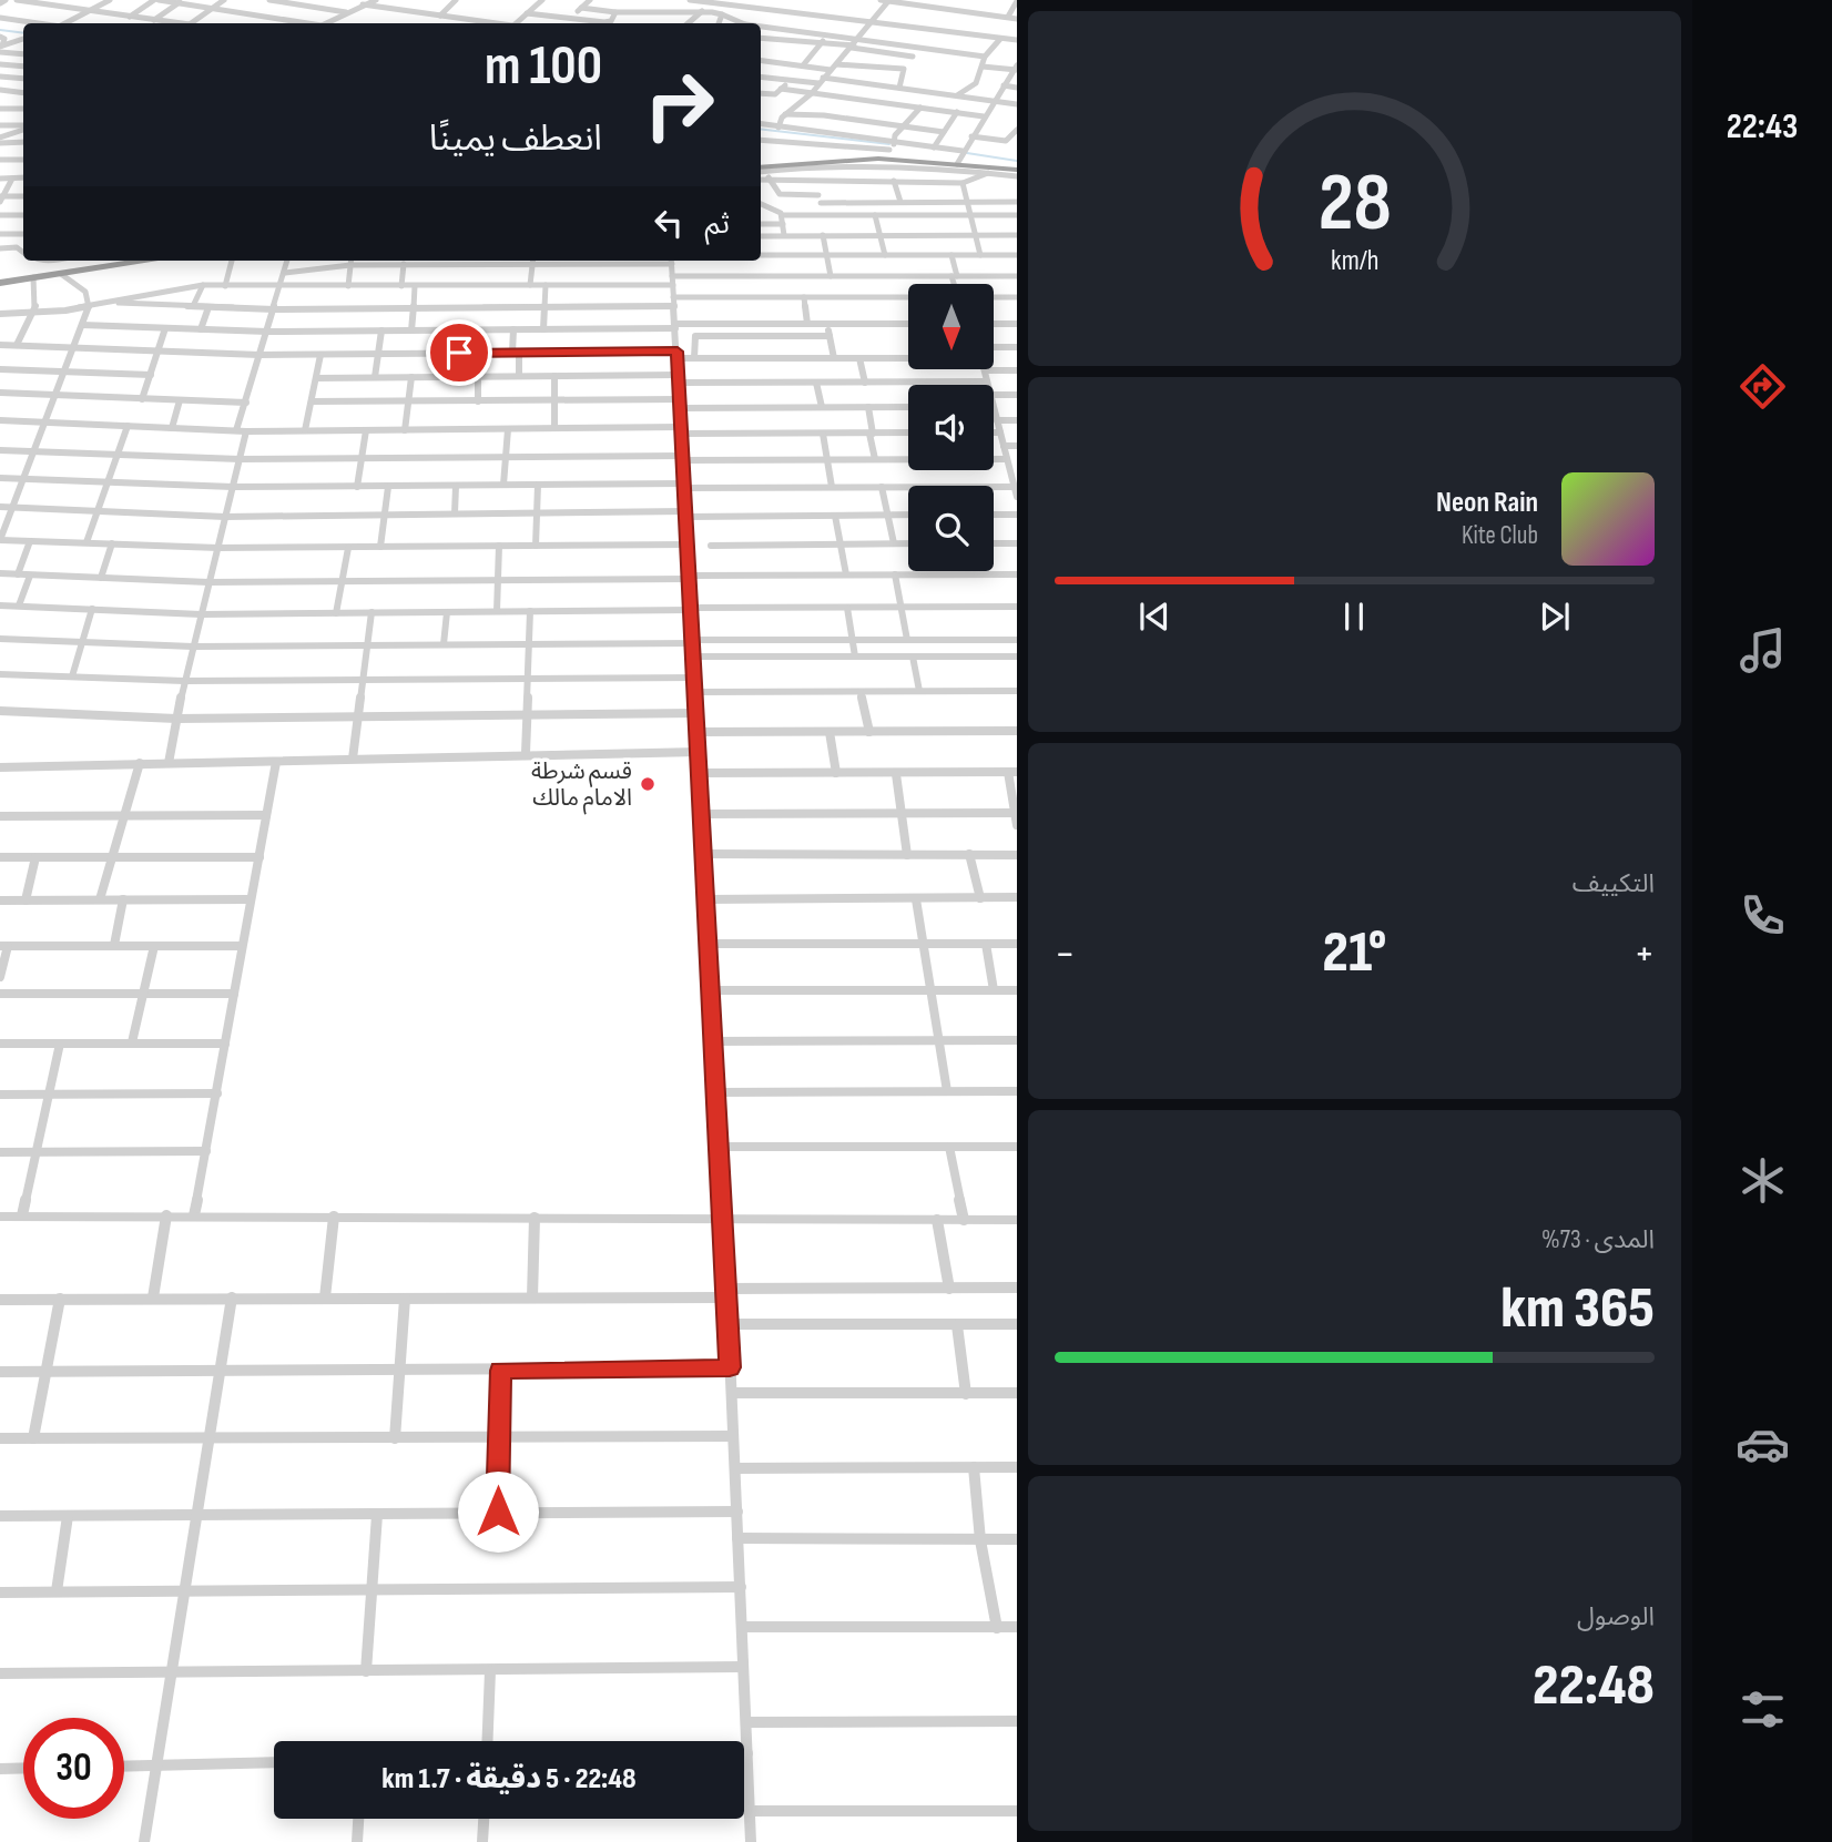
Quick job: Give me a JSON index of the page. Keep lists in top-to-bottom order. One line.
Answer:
{"places":["قسم شرطة الامام مالك"],"north":"bottom","page":{"tabs":"22:43","turn":["100 m","انعطف يمينًا"],"then":"ثم","song":["Neon Rain","Kite Club"],"tile":["التكييف",["المدى · 73%","365 km"],["الوصول","22:48"]],"heat":["−","21°","+"],"limit":"30","trip":"22:48 · 5 دقيقة · 1.7 km","gauge":["28","km/h"]}}
